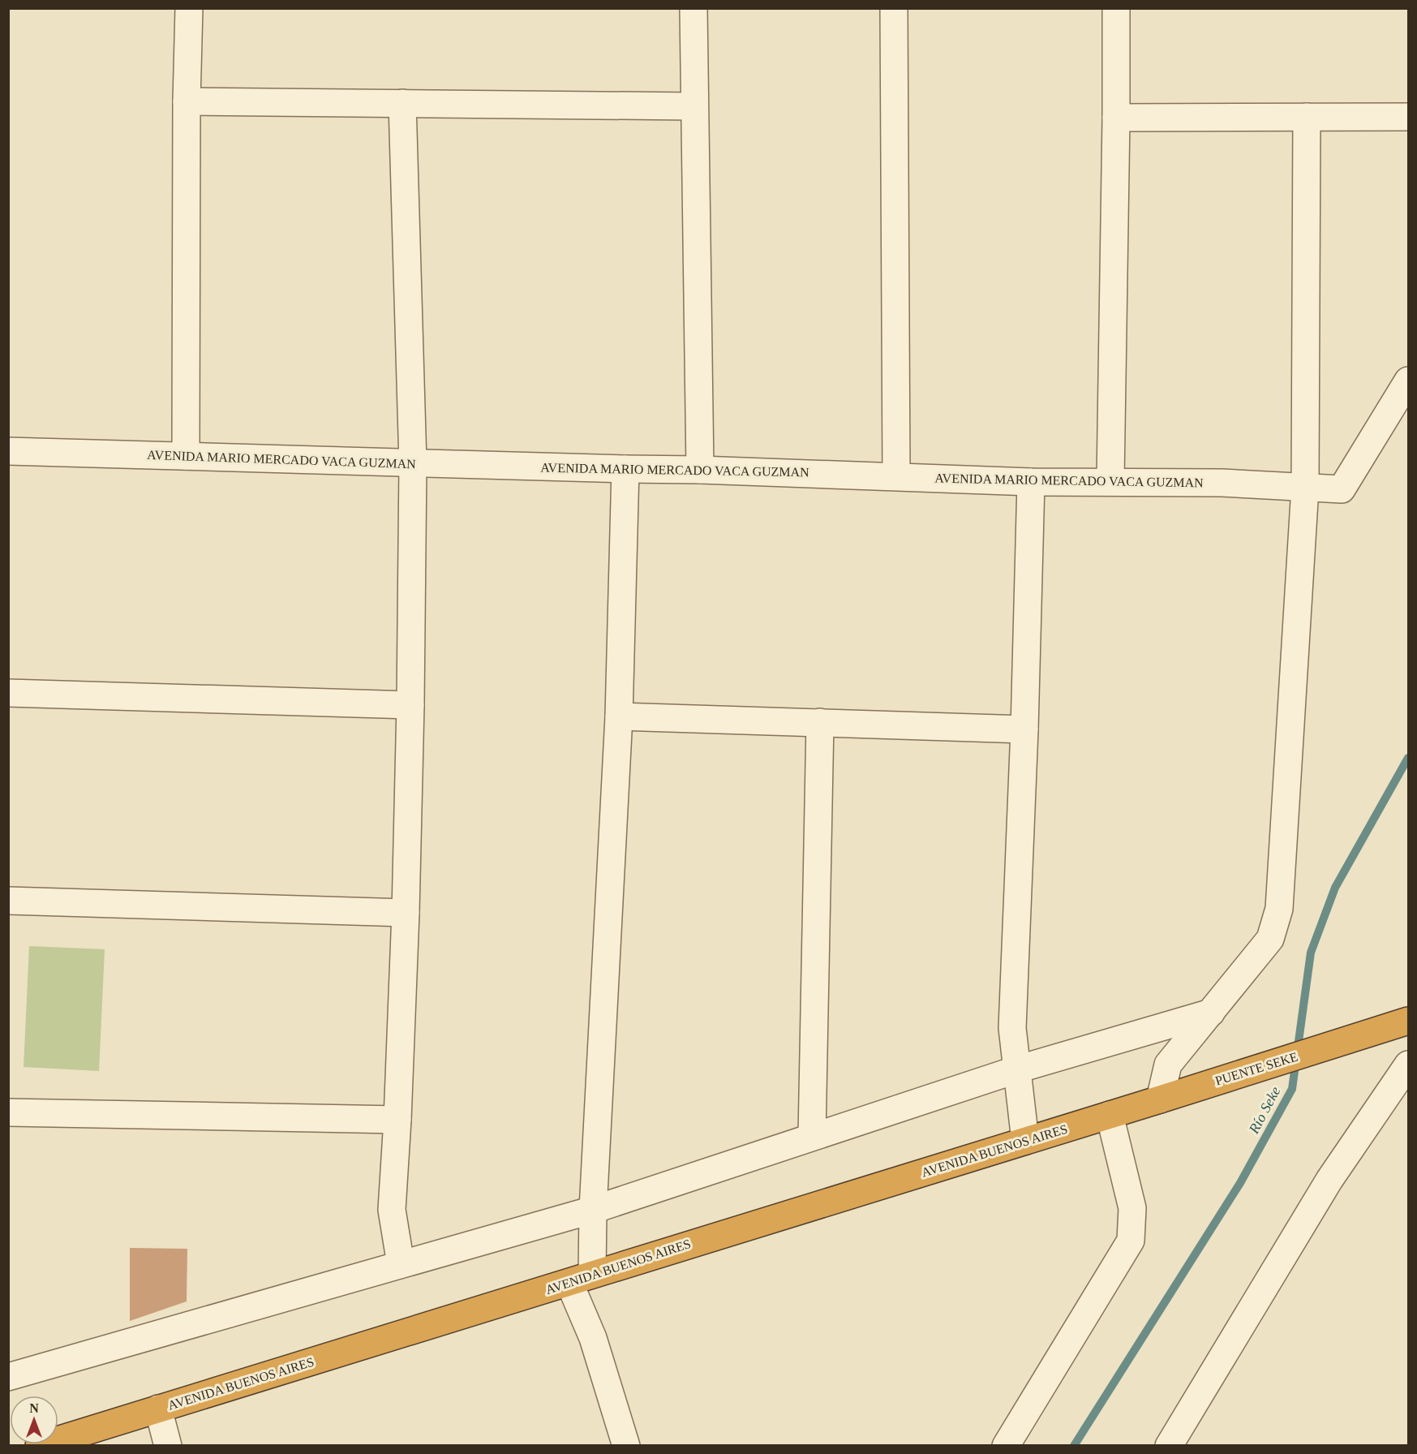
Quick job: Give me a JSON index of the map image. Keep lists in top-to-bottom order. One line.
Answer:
{"streets":{"highway":["PUENTE SEKE","AVENIDA BUENOS AIRES"],"street":["AVENIDA MARIO MERCADO VACA GUZMAN"]},"crossings":[["PUENTE SEKE","AVENIDA BUENOS AIRES"]],"water":["Río Seke"],"north":"top"}
